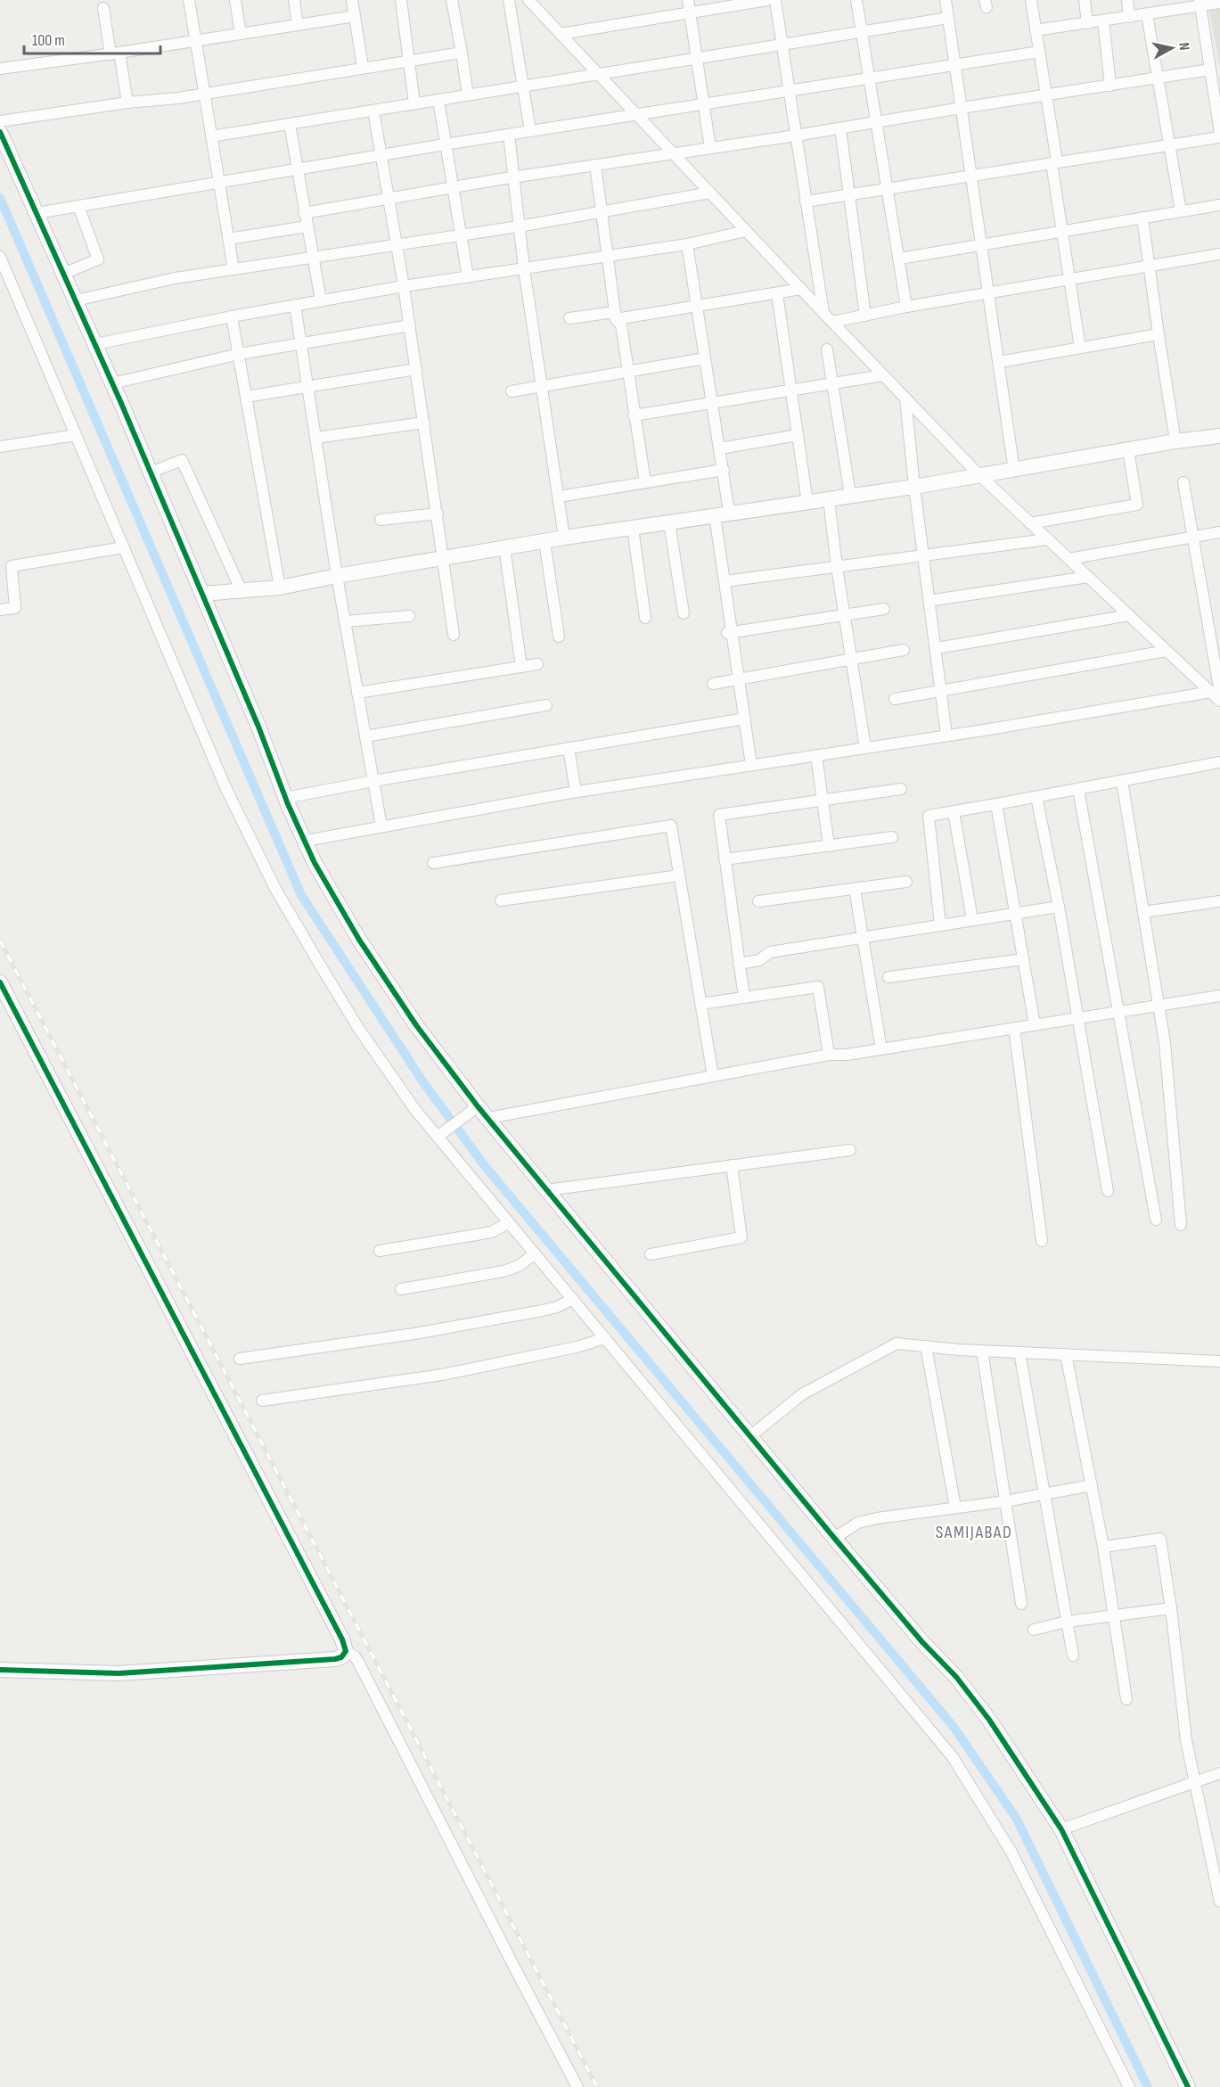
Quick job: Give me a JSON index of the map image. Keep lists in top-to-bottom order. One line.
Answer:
{"districts":["SAMIJABAD"],"scale_bar":"100 m","north":"right"}
